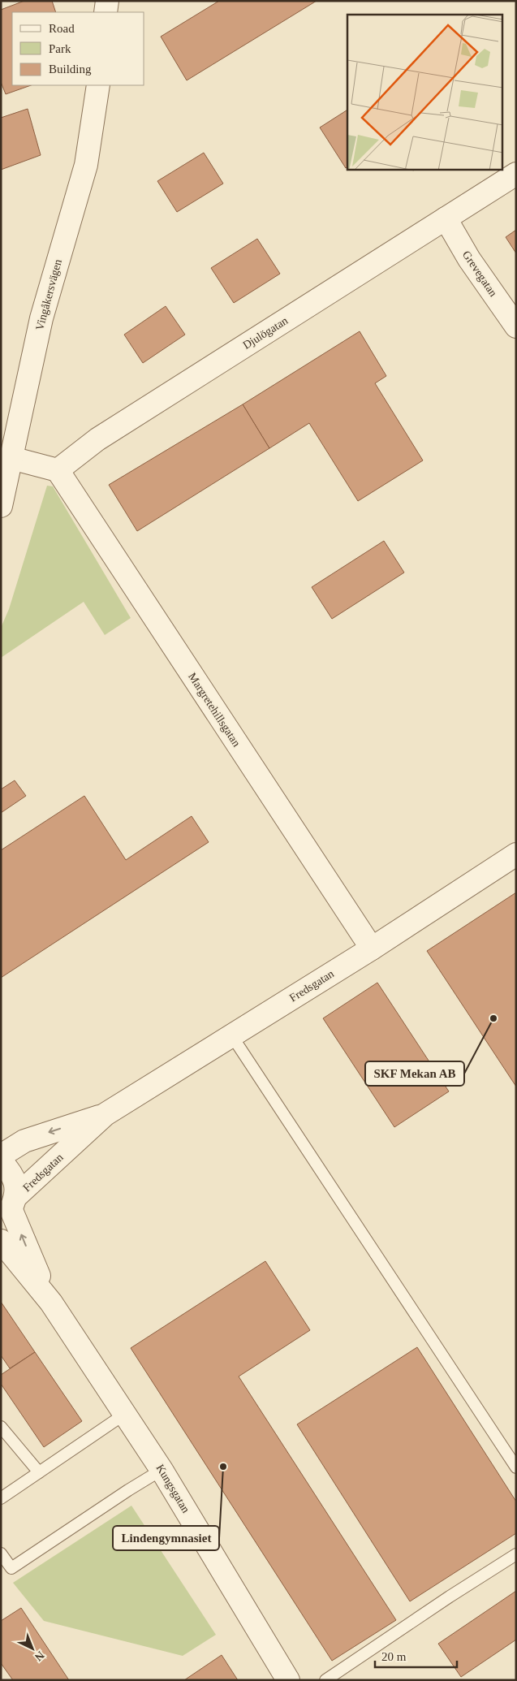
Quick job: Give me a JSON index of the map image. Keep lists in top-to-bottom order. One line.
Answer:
{"streets":{"street":["Grevegatan","Vingåkersvägen","Djulögatan","Margretehillsgatan","Fredsgatan","Kungsgatan"]},"crossings":[["Grevegatan","Djulögatan"],["Djulögatan","Margretehillsgatan"],["Margretehillsgatan","Fredsgatan"],["Fredsgatan","Kungsgatan"]],"places":["SKF Mekan AB","Lindengymnasiet"],"legend":["Road","Park","Building"],"scale_bar":"20 m","north":"bottom right"}
